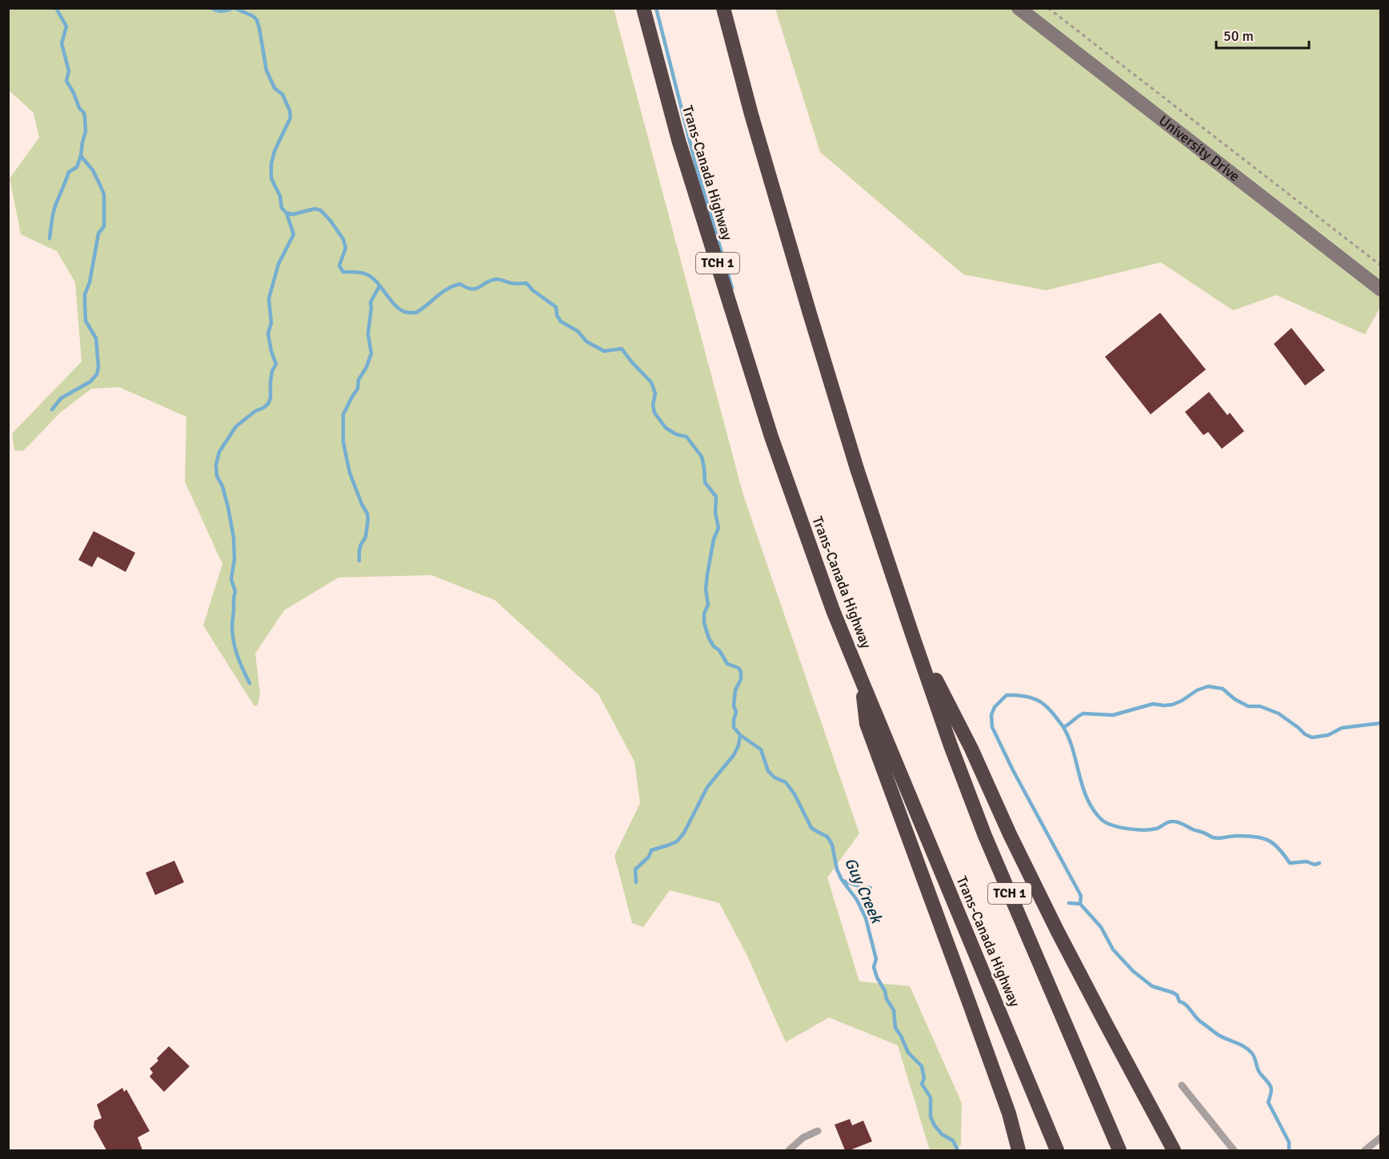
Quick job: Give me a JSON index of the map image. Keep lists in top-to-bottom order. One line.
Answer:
{"streets":{"highway":["Trans-Canada Highway","TCH 1"],"street":["University Drive"]},"water":["Guy Creek"],"scale_bar":"50 m"}
